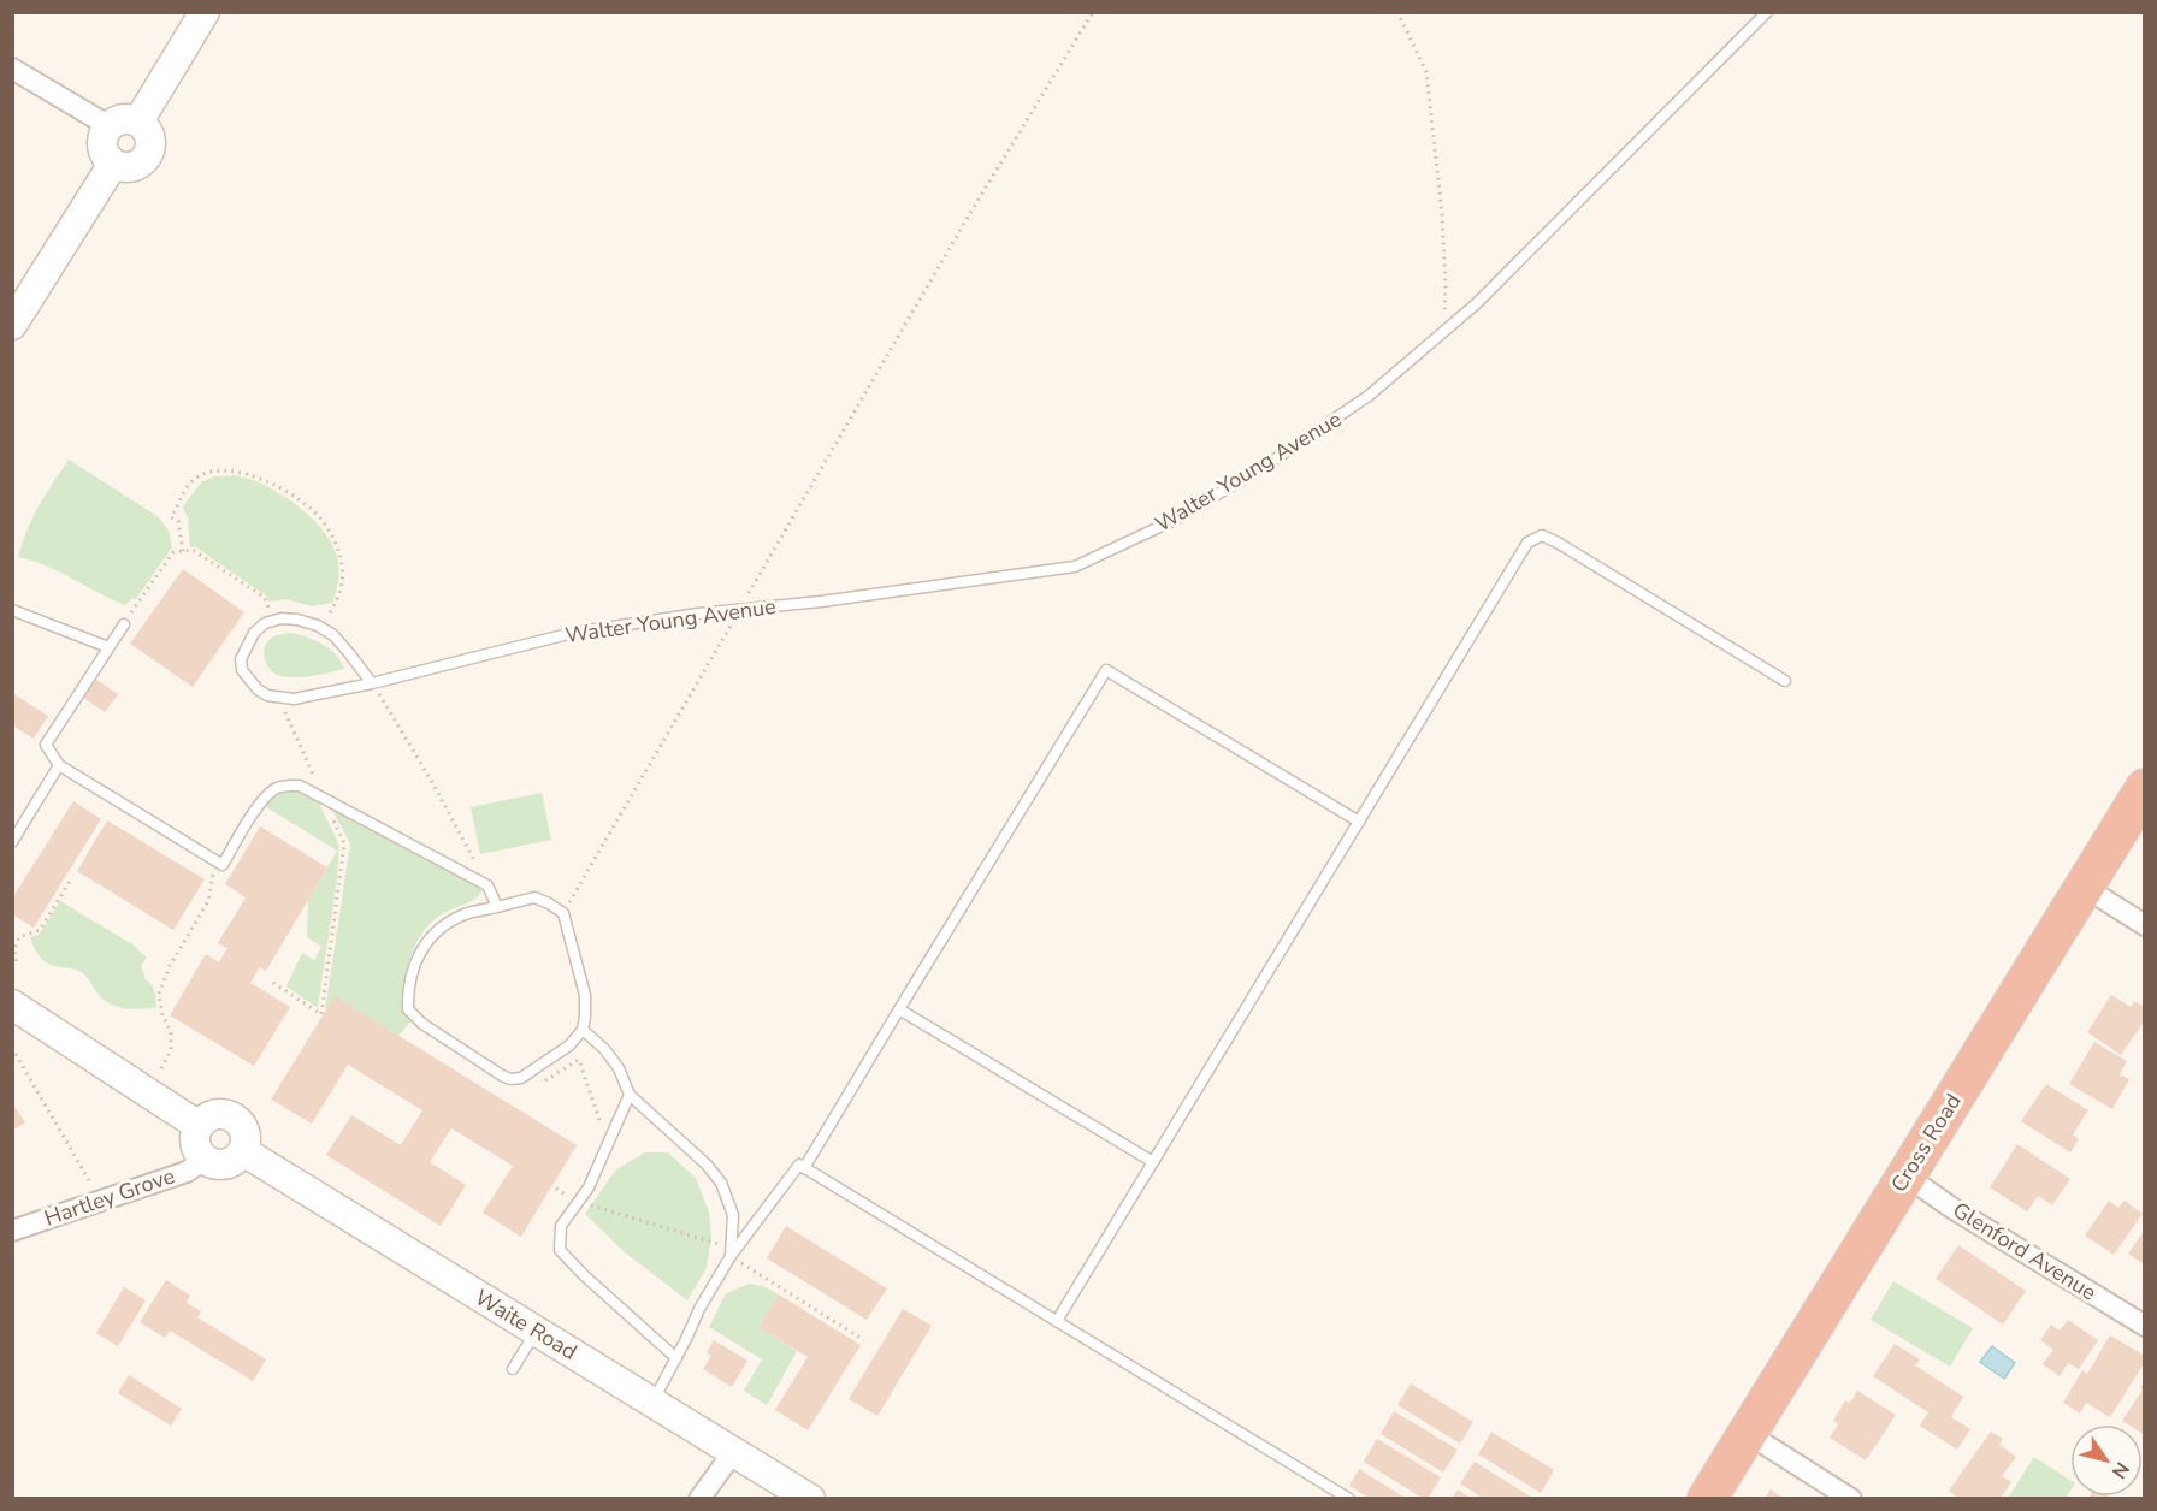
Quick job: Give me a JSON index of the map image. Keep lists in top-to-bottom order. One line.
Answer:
{"streets":{"highway":["Cross Road"],"street":["Hartley Grove","Glenford Avenue","Waite Road"],"lane":["Walter Young Avenue"]},"crossings":[["Cross Road","Glenford Avenue"],["Hartley Grove","Waite Road"]],"north":"bottom right"}
